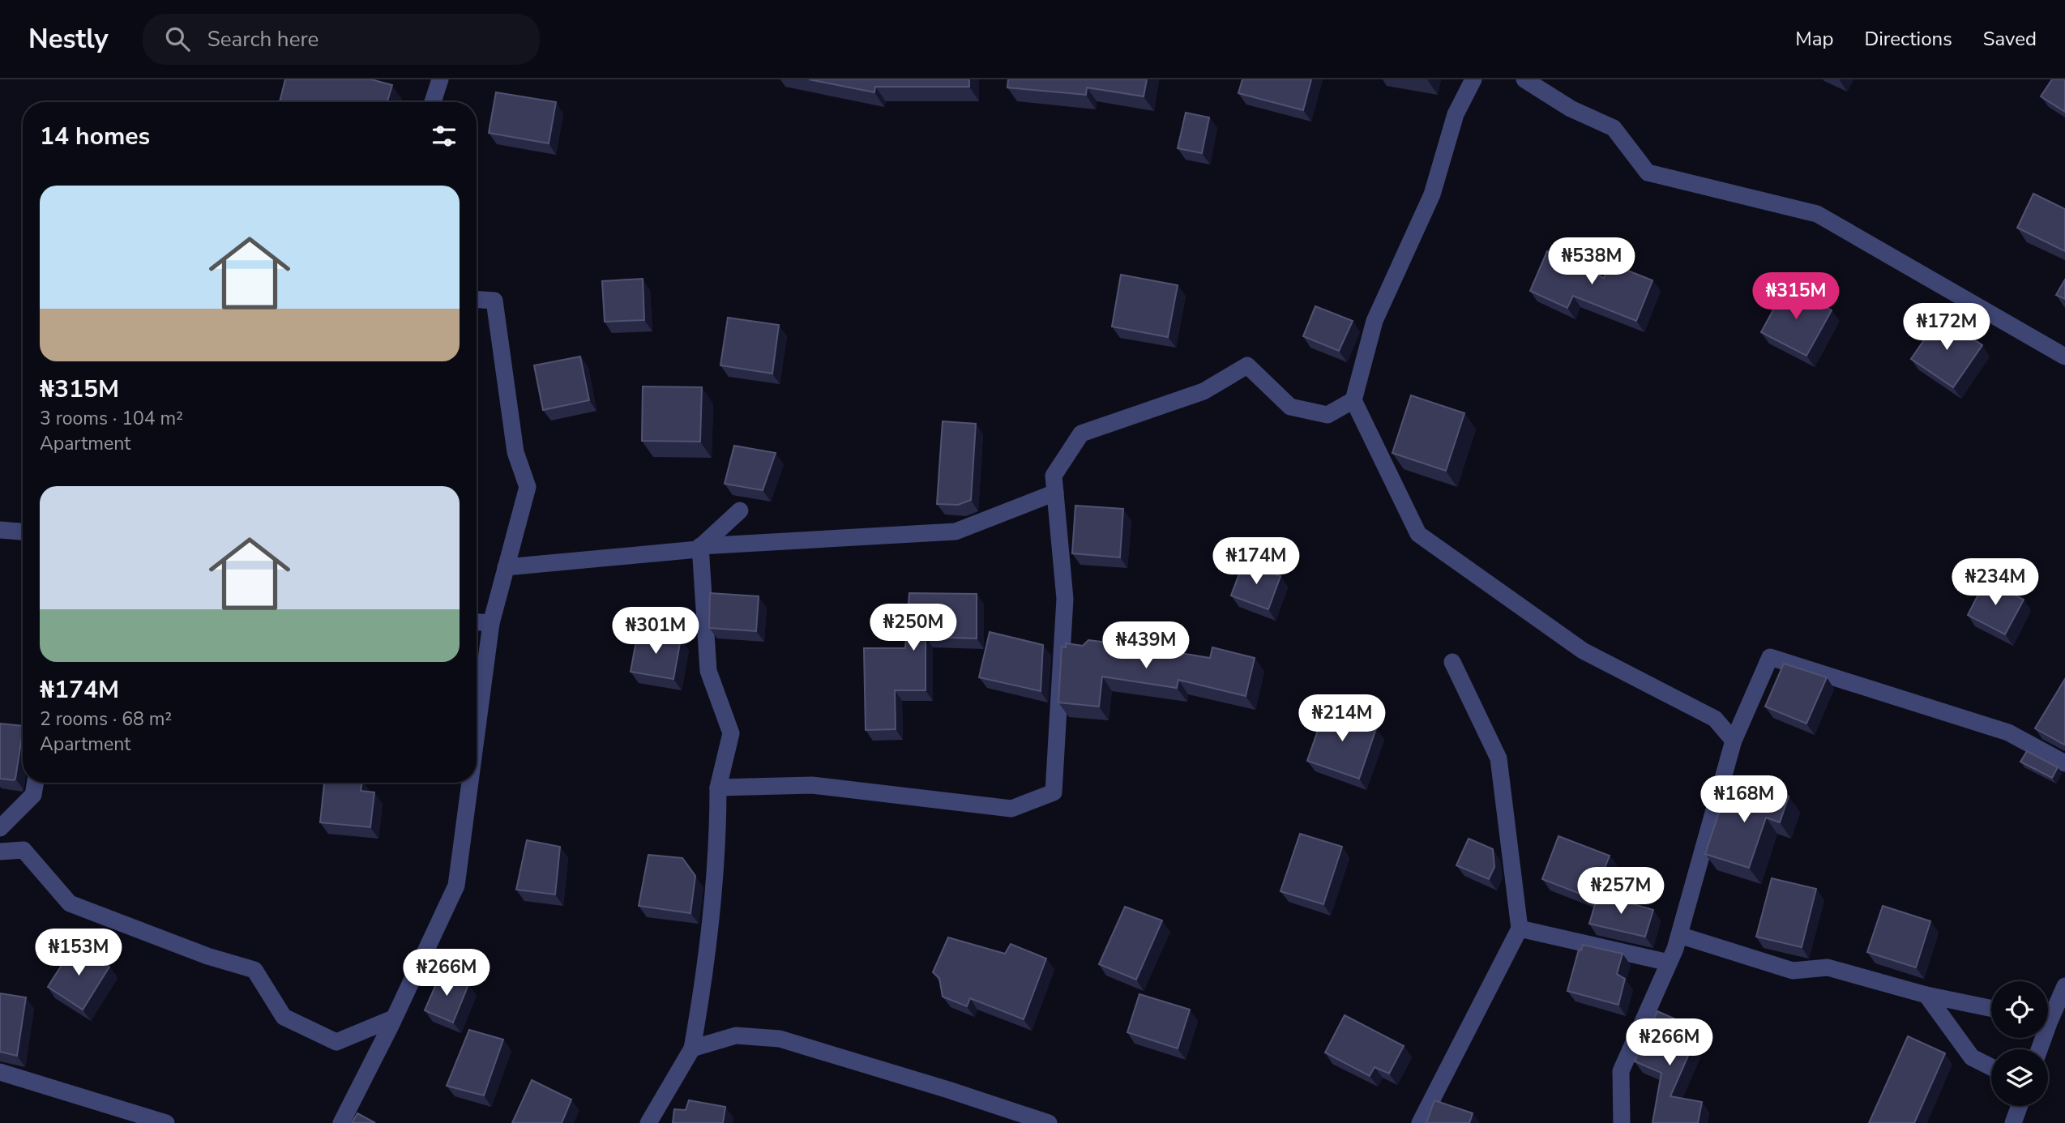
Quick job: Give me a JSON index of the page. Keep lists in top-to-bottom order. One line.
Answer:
{"page":{"header":"Nestly","search":"Search here","nav":["Map","Directions","Saved"],"heading":"14 homes","list":[{"name":"₦315M","note":"3 rooms · 104 m² · Apartment"},{"name":"₦174M","note":"2 rooms · 68 m² · Apartment"}],"price":["₦538M","₦315M","₦172M","₦174M","₦234M","₦250M","₦301M","₦439M","₦214M","₦168M","₦257M","₦153M","₦266M","₦266M"]}}
